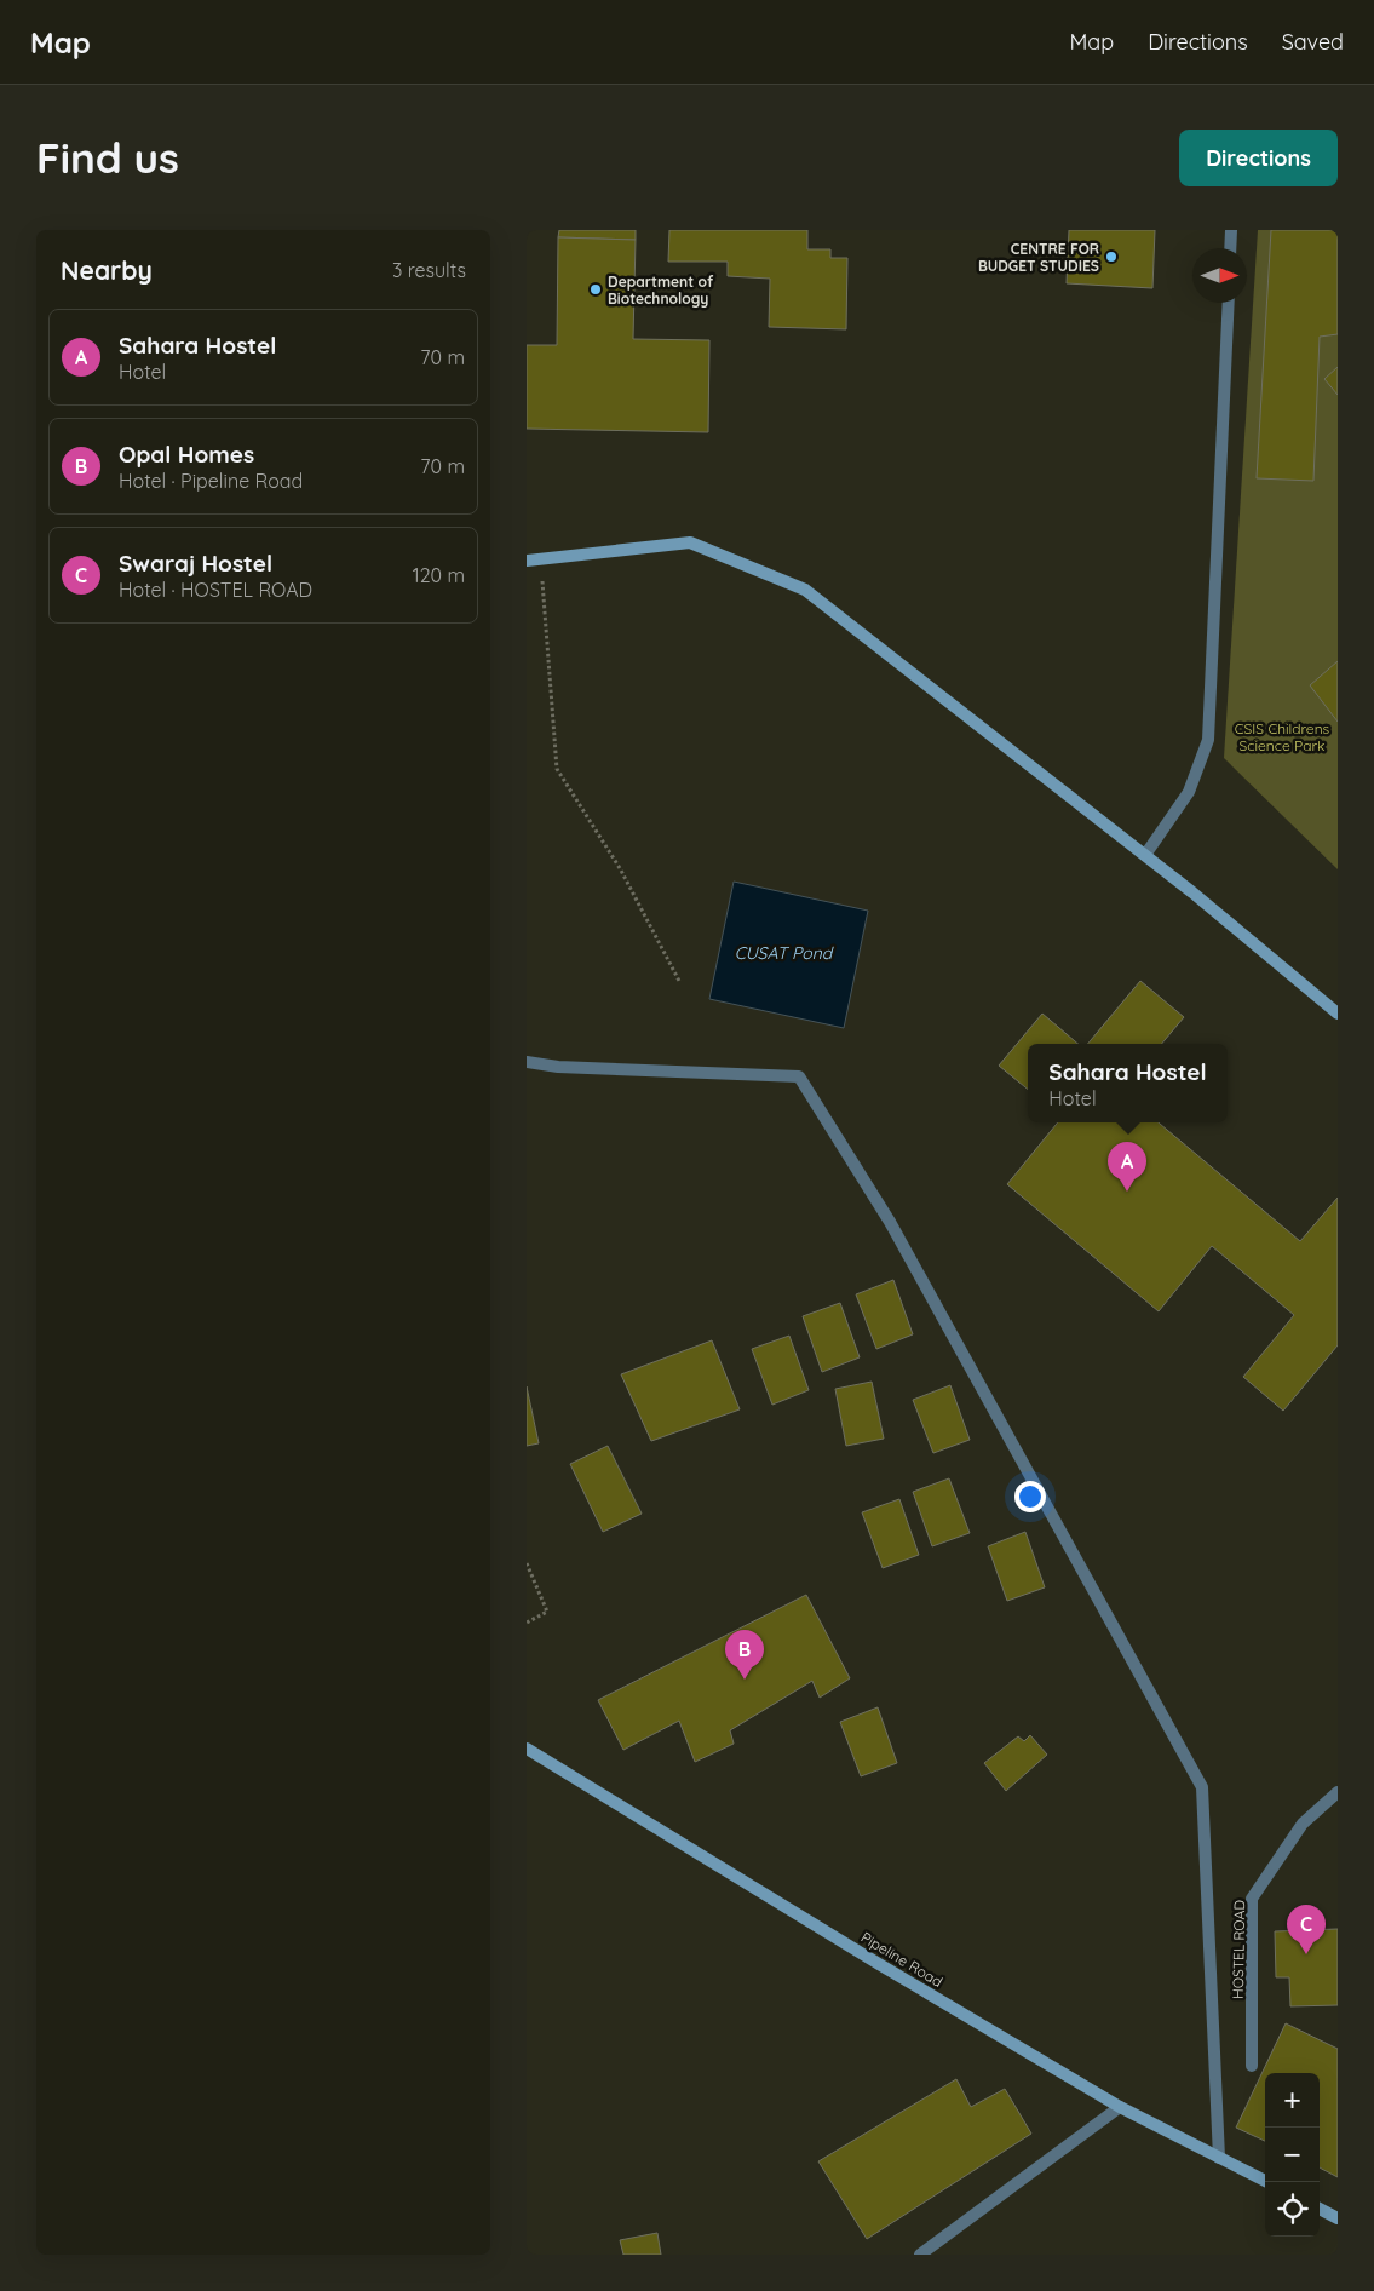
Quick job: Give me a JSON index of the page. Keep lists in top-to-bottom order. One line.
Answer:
{"streets":{"street":["HOSTEL ROAD","Pipeline Road"]},"water":["CUSAT Pond"],"parks":["CSIS Childrens Science Park"],"places":["CENTRE FOR BUDGET STUDIES","Department of Biotechnology"],"north":"right","page":{"header":"Map","nav":["Map","Directions","Saved"],"buttons":"Directions","title":"Find us","heading":["Nearby","3 results"],"list":[{"mark":"A","name":"Sahara Hostel","note":"Hotel","value":"70 m"},{"mark":"B","name":"Opal Homes","note":"Hotel · Pipeline Road","value":"70 m"},{"mark":"C","name":"Swaraj Hostel","note":"Hotel · HOSTEL ROAD","value":"120 m"}],"popup":["Sahara Hostel","Hotel"],"pins":["A","B","C"],"map_buttons":["+","−"]}}
